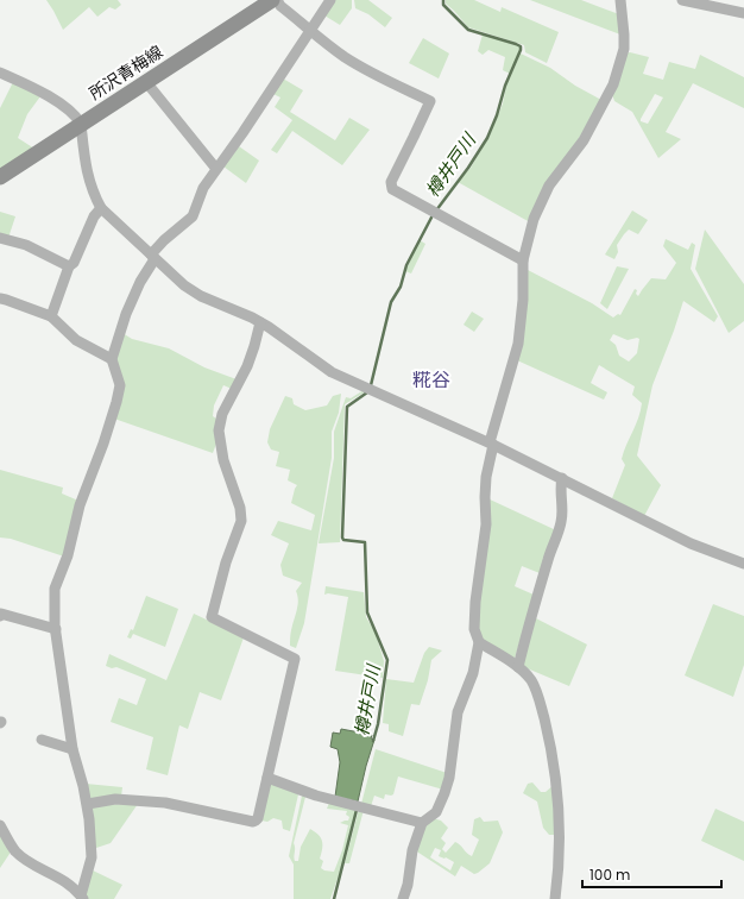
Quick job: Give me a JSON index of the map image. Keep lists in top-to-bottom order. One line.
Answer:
{"streets":{"main road":["所沢青梅線"]},"districts":["糀谷"],"water":["樽井戸川"],"scale_bar":"100 m"}
